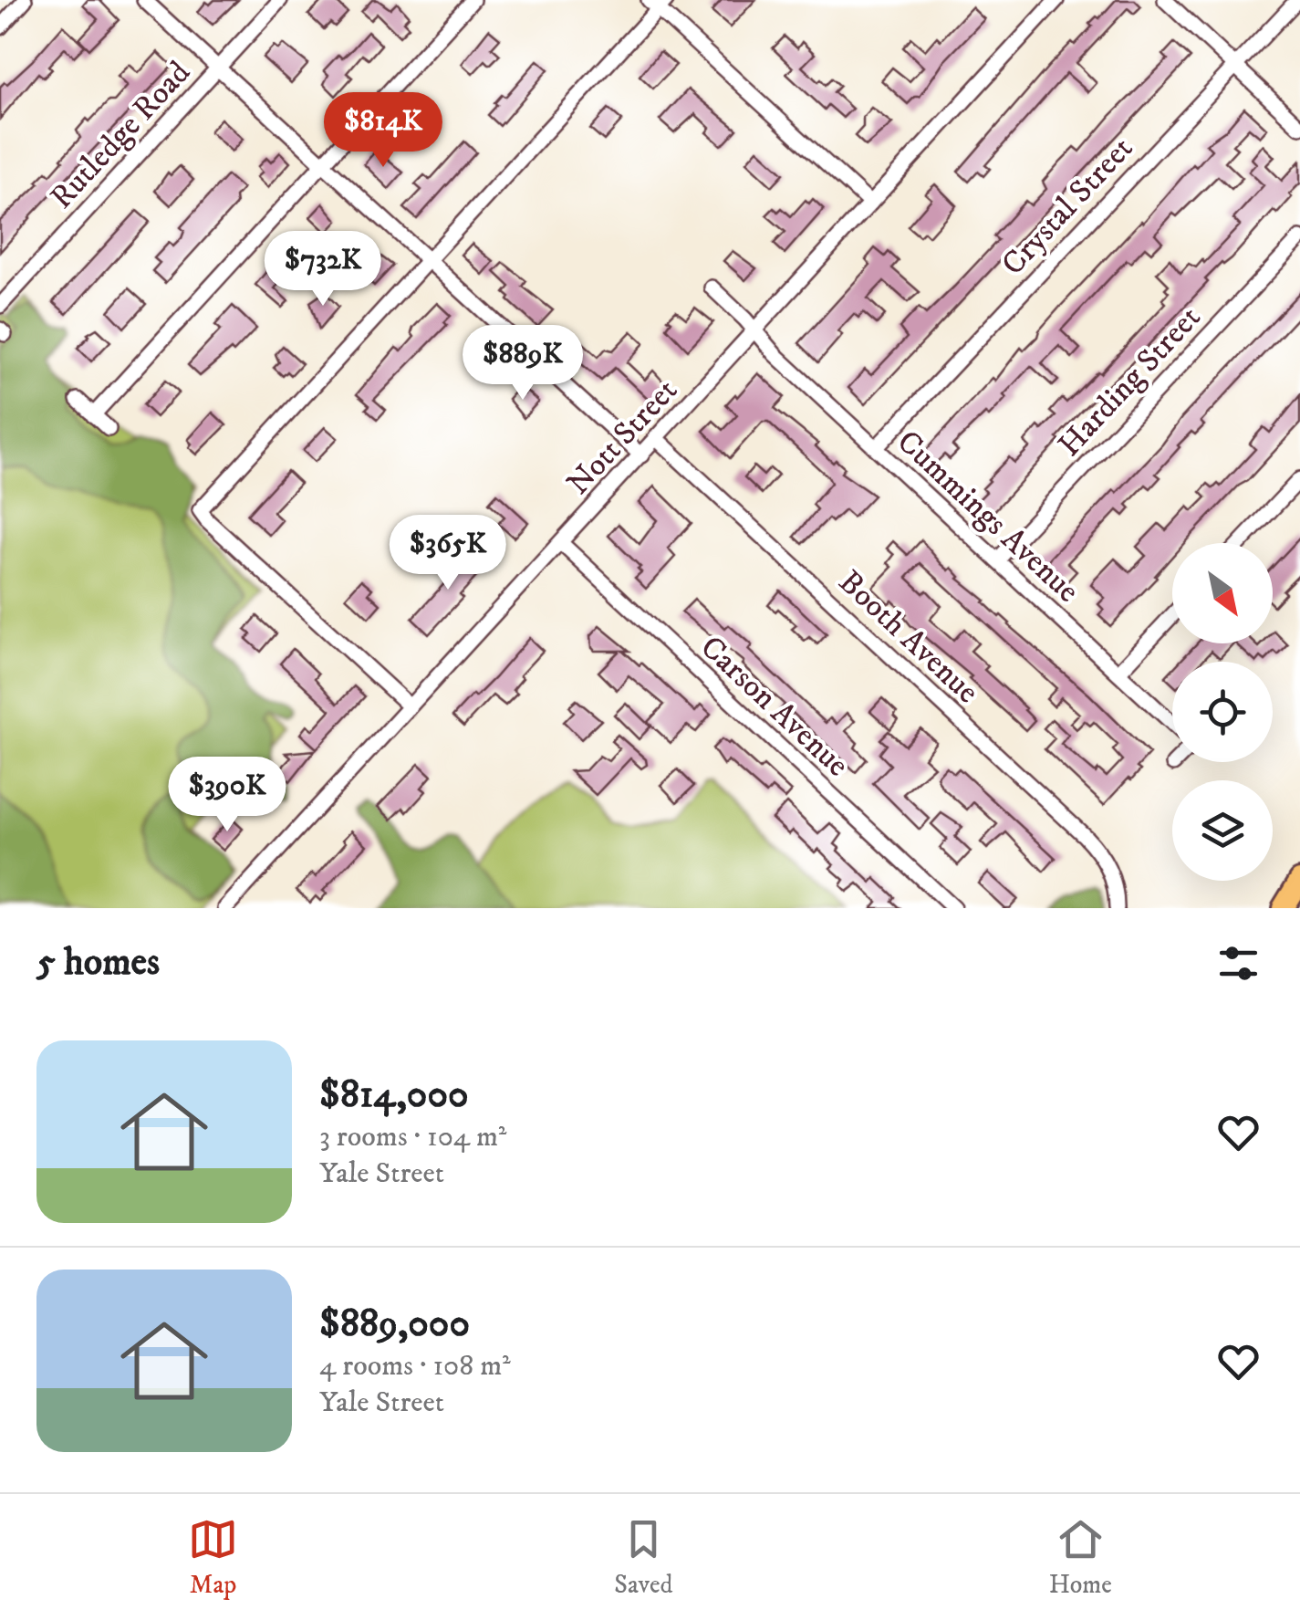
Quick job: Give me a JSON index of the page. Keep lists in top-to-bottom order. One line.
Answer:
{"streets":{"street":["Rutledge Road","Crystal Street","Harding Street","Nott Street","Cummings Avenue","Booth Avenue","Carson Avenue"]},"crossings":[["Crystal Street","Cummings Avenue"],["Harding Street","Cummings Avenue"],["Nott Street","Cummings Avenue"],["Nott Street","Booth Avenue"],["Nott Street","Carson Avenue"]],"north":"bottom right","page":{"price":["$814K","$732K","$889K","$365K","$390K"],"heading":"5 homes","list":[{"name":"$814,000","note":"3 rooms · 104 m² · Yale Street"},{"name":"$889,000","note":"4 rooms · 108 m² · Yale Street"}],"tabs":["Map","Saved","Home"]}}
